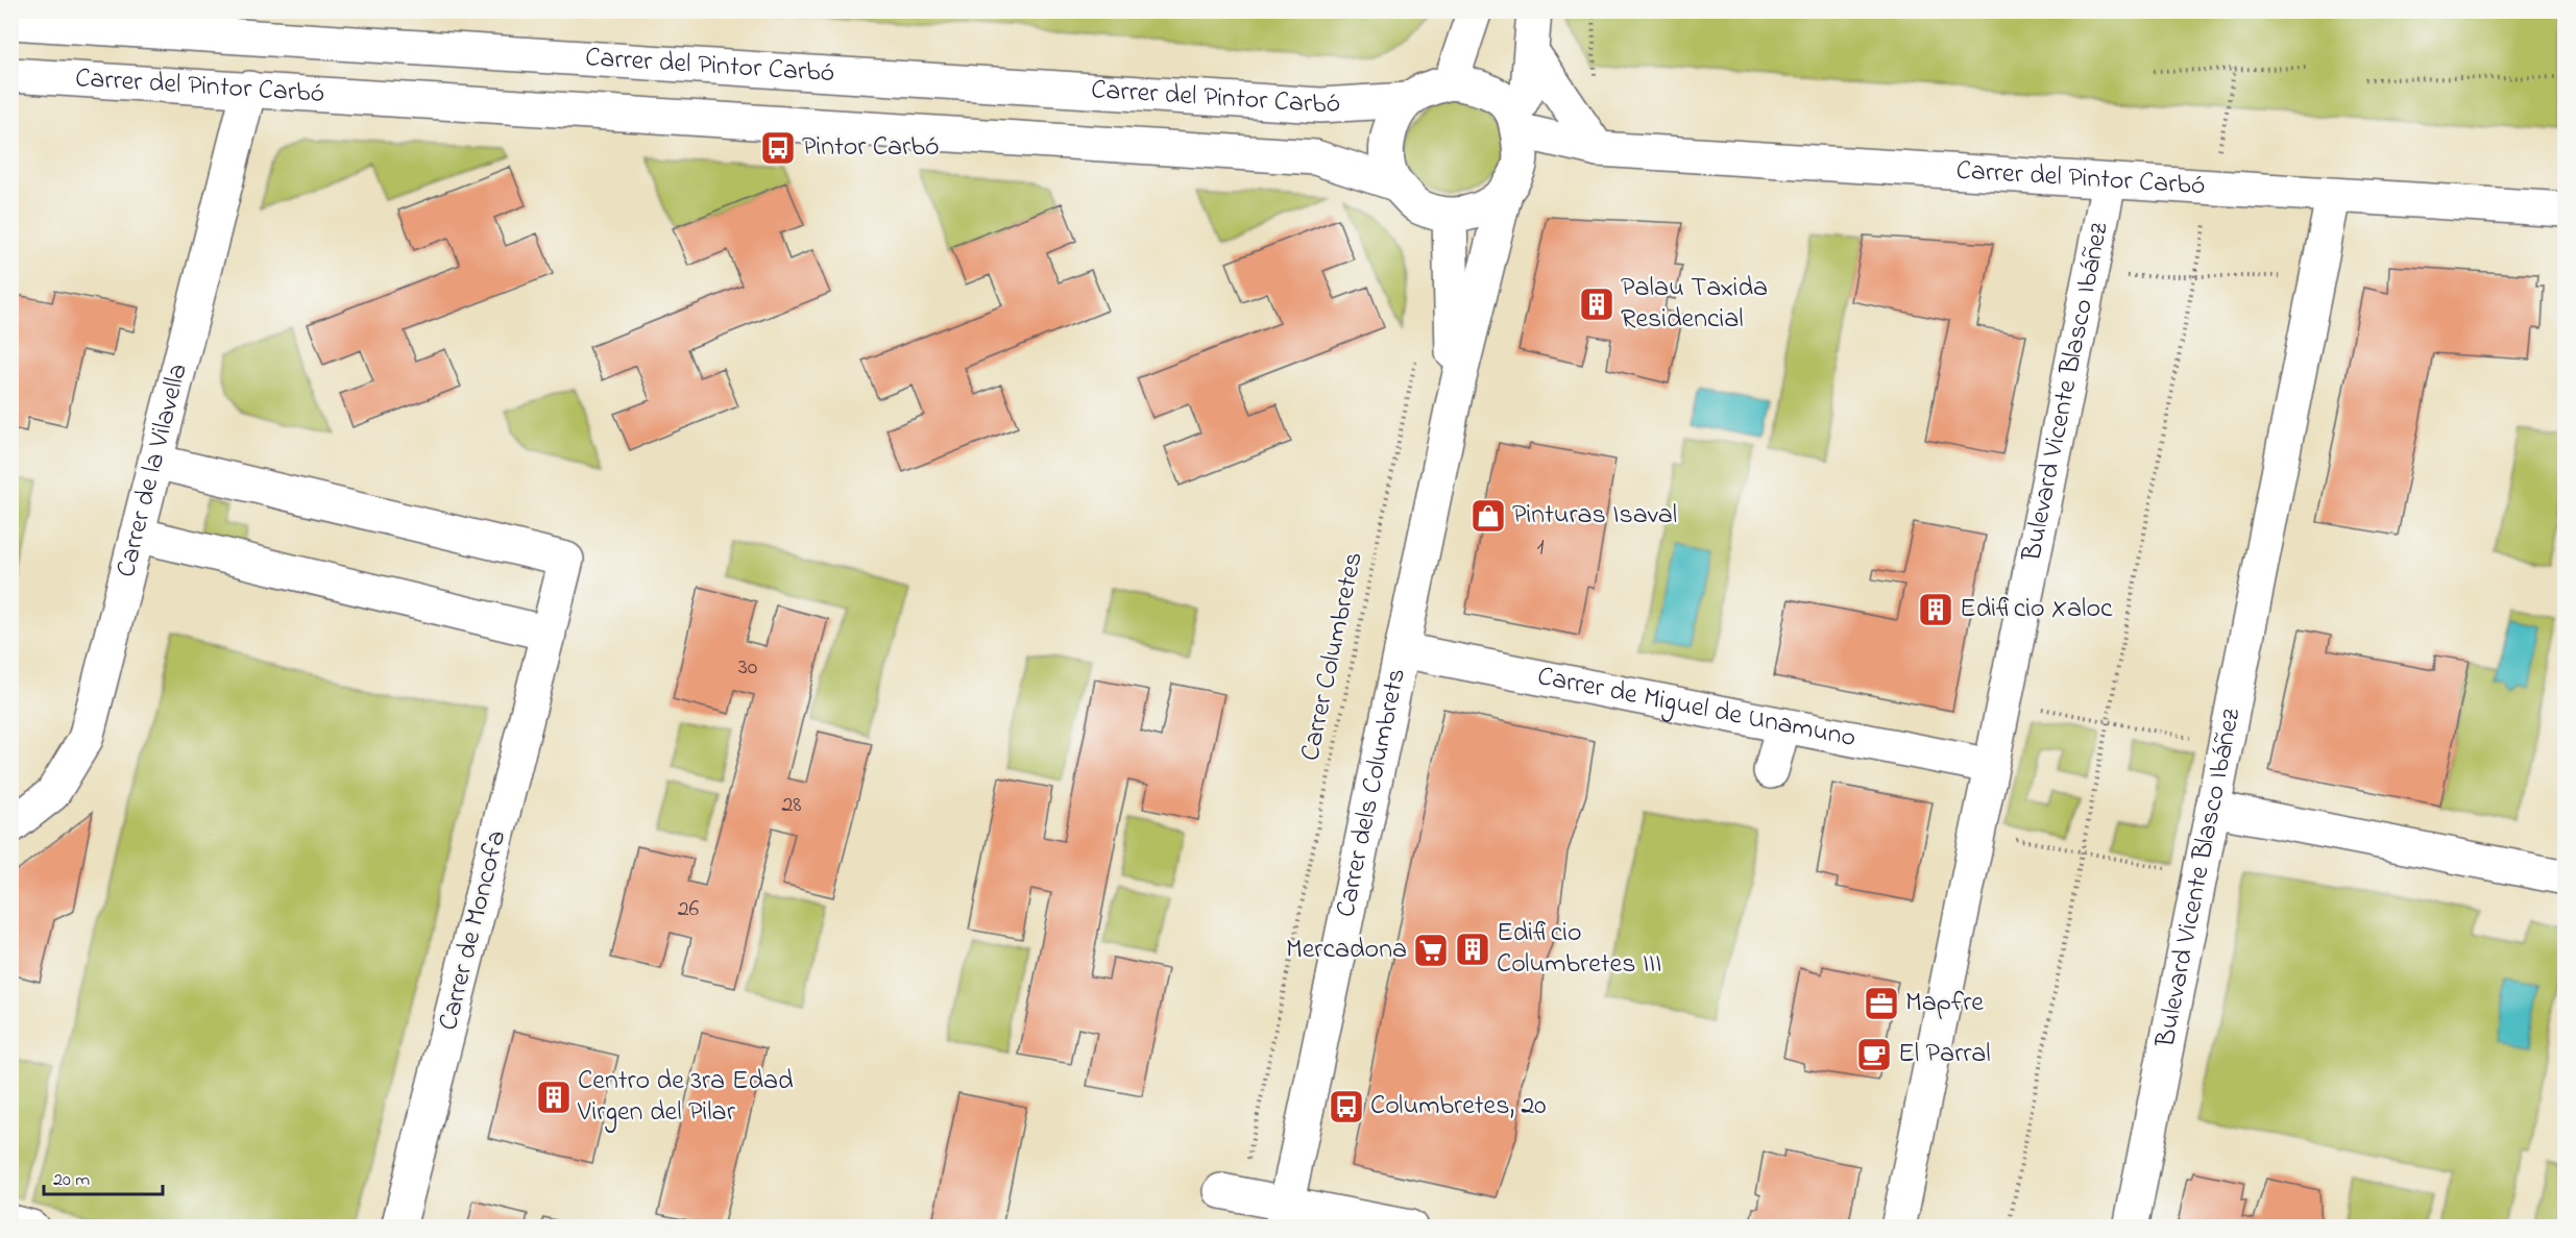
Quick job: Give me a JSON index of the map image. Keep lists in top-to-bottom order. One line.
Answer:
{"streets":{"street":["Carrer del Pintor Carbó","Bulevard Vicente Blasco Ibáñez","Carrer de la Vilavella","Carrer de Miguel de Unamuno","Carrer dels Columbrets","Carrer de Moncofa"],"path":["Carrer Columbretes"]},"crossings":[["Carrer del Pintor Carbó","Bulevard Vicente Blasco Ibáñez"],["Carrer del Pintor Carbó","Carrer de la Vilavella"],["Carrer del Pintor Carbó","Carrer dels Columbrets"],["Bulevard Vicente Blasco Ibáñez","Carrer de Miguel de Unamuno"],["Carrer de la Vilavella","Carrer de Moncofa"],["Carrer de Miguel de Unamuno","Carrer dels Columbrets"]],"places":{"bus stop":["Pintor Carbó","Columbretes, 20"],"building":["Palau Taxida Residencial","Edificio Xaloc","Edificio Columbretes III","Centro de 3ra Edad Virgen del Pilar"],"shop":["Pinturas Isaval"],"supermarket":["Mercadona"],"office":["Mapfre"],"cafe":["El Parral"]},"house_numbers":["1","30","28","26"],"scale_bar":"20 m"}
